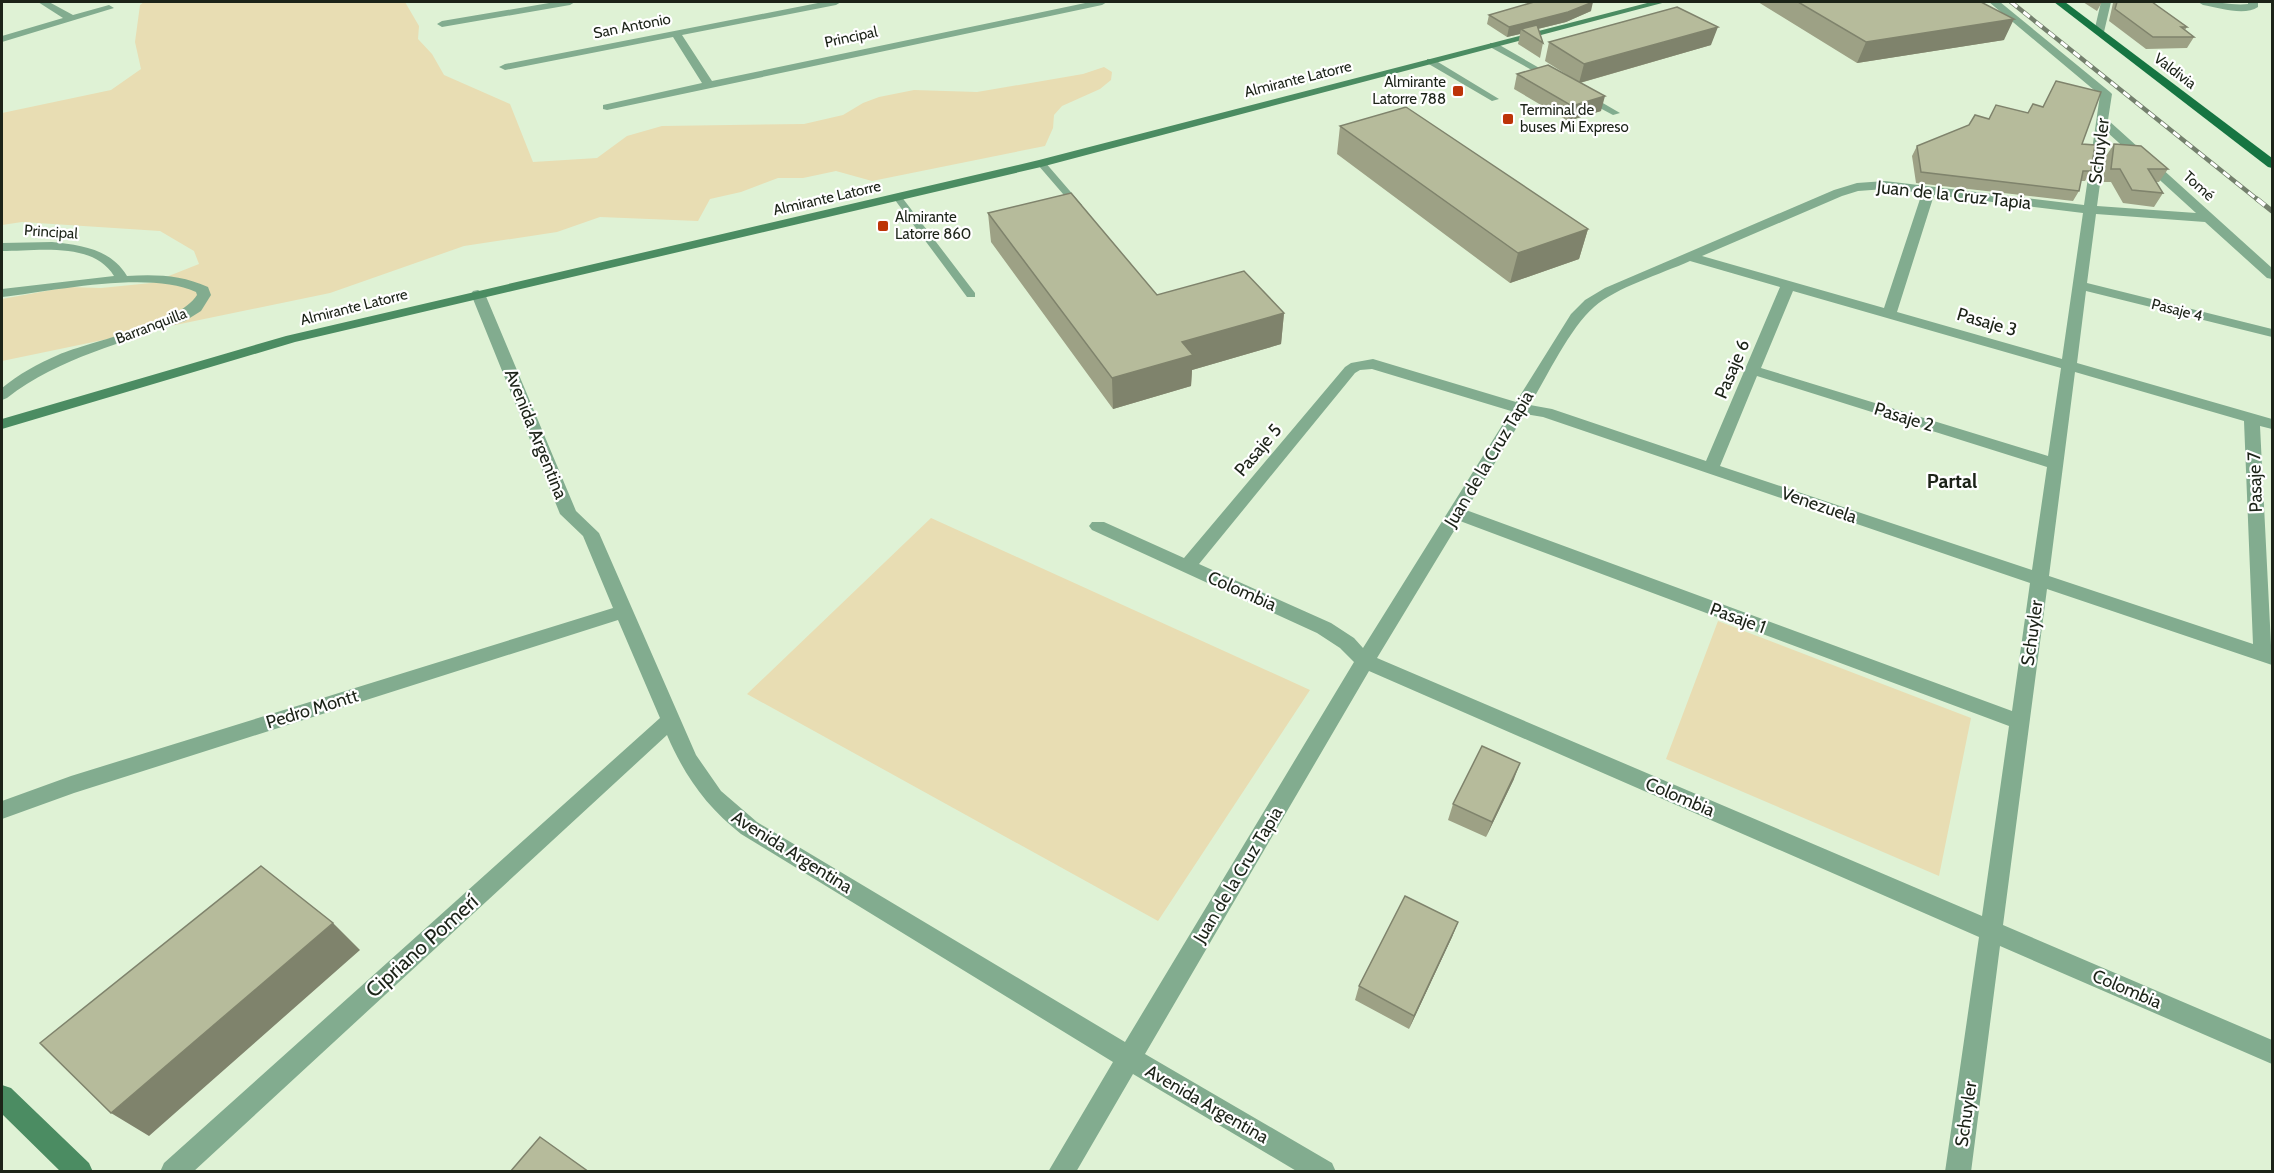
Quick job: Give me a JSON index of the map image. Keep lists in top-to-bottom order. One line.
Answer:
{"streets":{"main road":["Valdivia","Almirante Latorre"],"street":["San Antonio","Principal","Schuyler","Tomé","Juan de la Cruz Tapia","Pasaje 4","Pasaje 3","Barranquilla","Pasaje 6","Pasaje 2","Avenida Argentina","Pasaje 5","Pasaje 7","Venezuela","Colombia","Pasaje 1","Pedro Montt","Cipriano Pomerí"]},"crossings":[["Principal","Barranquilla"],["Almirante Latorre","Avenida Argentina"],["Schuyler","Tomé"],["Schuyler","Juan de la Cruz Tapia"],["Schuyler","Pasaje 4"],["Schuyler","Pasaje 3"],["Schuyler","Pasaje 2"],["Schuyler","Venezuela"],["Schuyler","Colombia"],["Schuyler","Pasaje 1"],["Tomé","Juan de la Cruz Tapia"],["Juan de la Cruz Tapia","Pasaje 3"],["Juan de la Cruz Tapia","Avenida Argentina"],["Juan de la Cruz Tapia","Venezuela"],["Juan de la Cruz Tapia","Colombia"],["Juan de la Cruz Tapia","Pasaje 1"],["Pasaje 3","Pasaje 6"],["Pasaje 3","Pasaje 7"],["Pasaje 6","Pasaje 2"],["Pasaje 6","Venezuela"],["Avenida Argentina","Pedro Montt"],["Avenida Argentina","Cipriano Pomerí"],["Pasaje 5","Venezuela"],["Pasaje 5","Colombia"],["Pasaje 7","Venezuela"]],"districts":["Partal"],"places":{"transit":["Almirante Latorre 788","Terminal de buses Mi Expreso","Almirante Latorre 860"]}}
